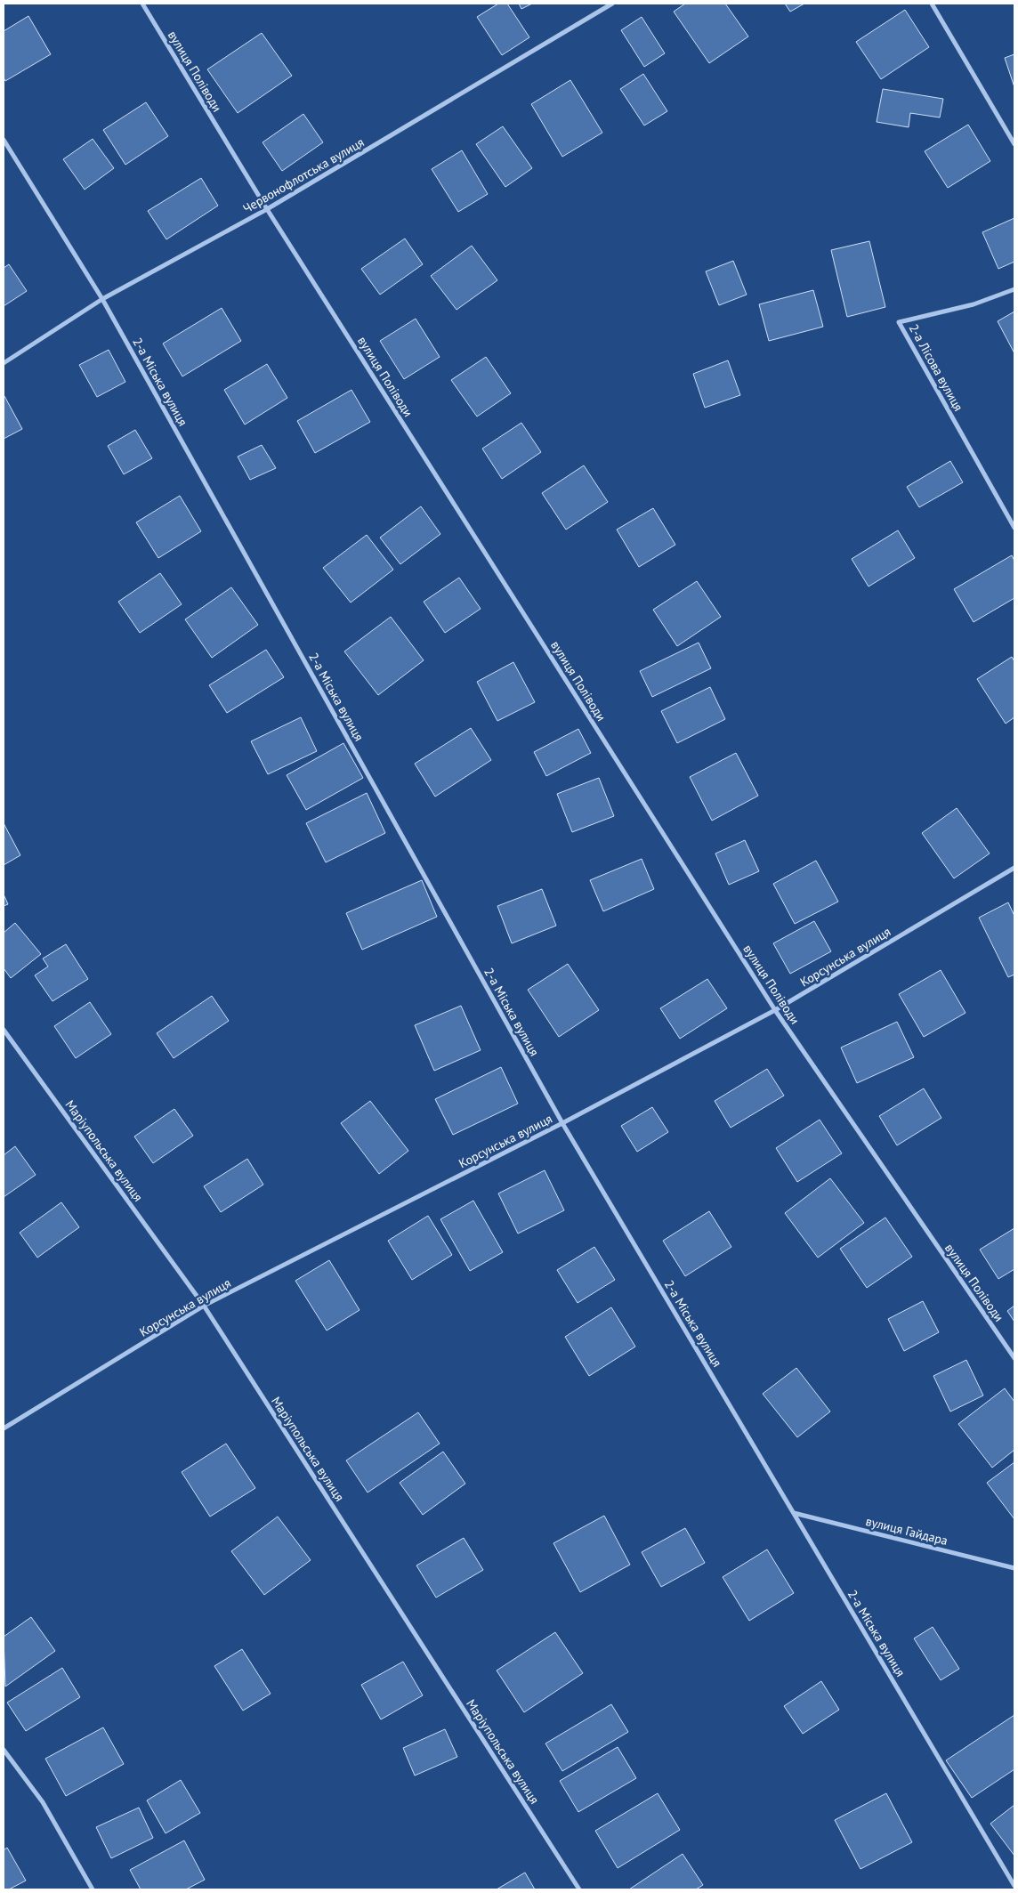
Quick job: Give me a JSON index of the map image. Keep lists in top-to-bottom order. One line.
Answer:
{"streets":{"street":["вулиця Поліводи","Червонофлотська вулиця","2-а Лісова вулиця","2-а Міська вулиця","Корсунська вулиця","Маріупольська вулиця","вулиця Гайдара"]},"crossings":[["вулиця Поліводи","Червонофлотська вулиця"],["вулиця Поліводи","Корсунська вулиця"],["Червонофлотська вулиця","2-а Міська вулиця"],["2-а Міська вулиця","Корсунська вулиця"],["2-а Міська вулиця","вулиця Гайдара"],["Корсунська вулиця","Маріупольська вулиця"]]}
